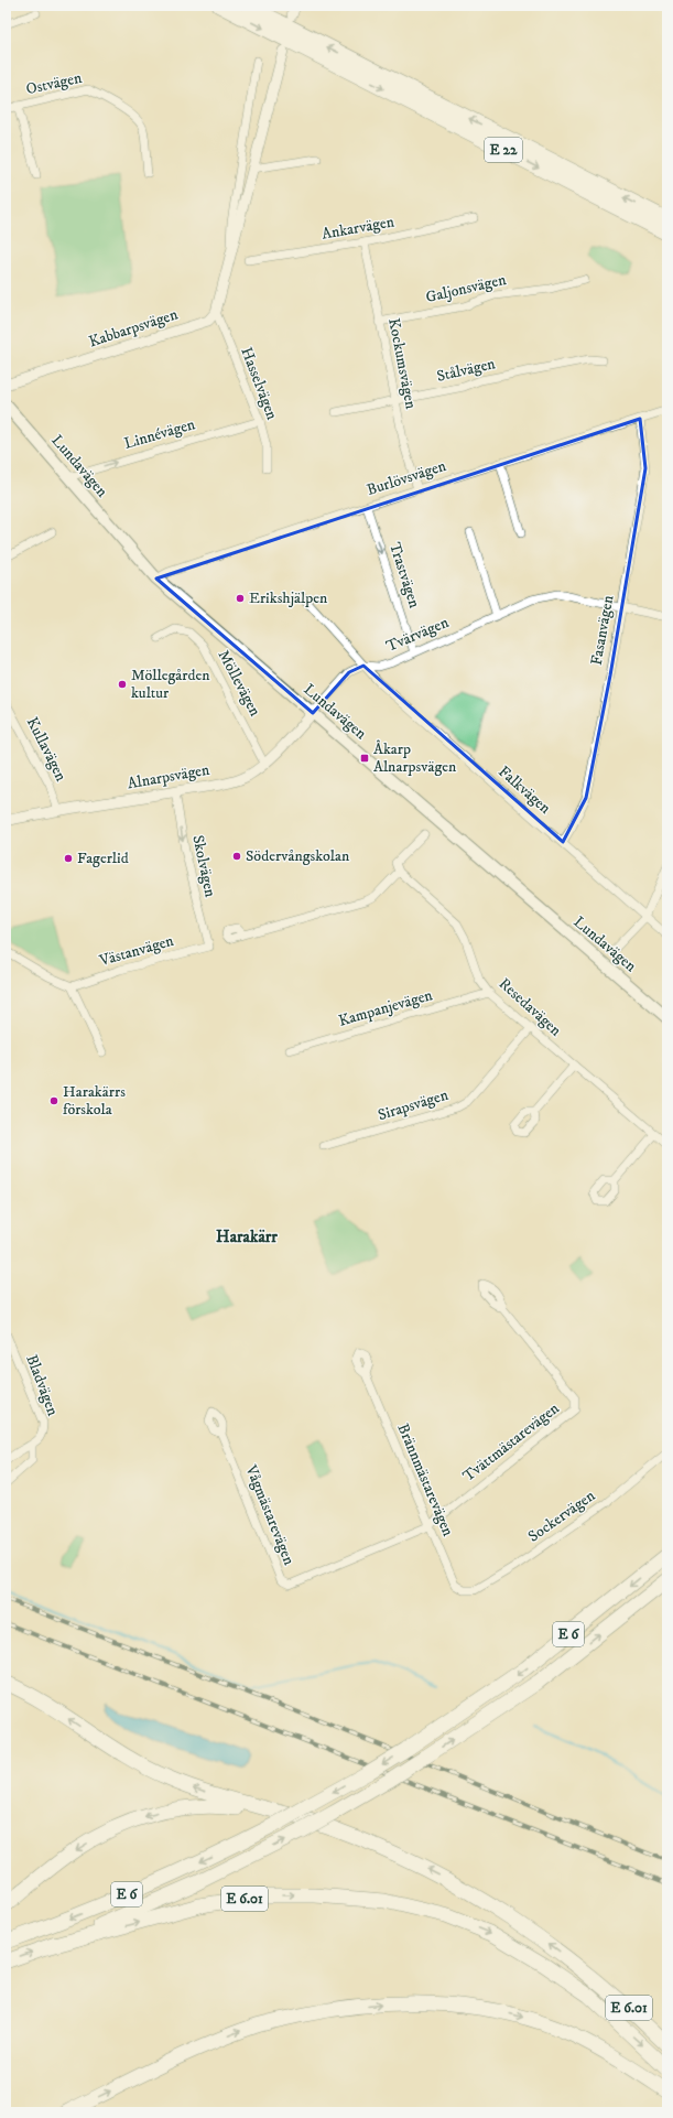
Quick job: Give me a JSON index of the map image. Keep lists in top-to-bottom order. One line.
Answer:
{"streets":{"highway":["E 22","E 6","E 6.01"],"main road":["Lundavägen"],"street":["Ostvägen","Ankarvägen","Galjonsvägen","Kabbarpsvägen","Kockumsvägen","Stålvägen","Hasselvägen","Linnévägen","Burlövsvägen","Trastvägen","Fasanvägen","Tvärvägen","Möllevägen","Kullavägen","Alnarpsvägen","Falkvägen","Skolvägen","Västanvägen","Resedavägen","Kampanjevägen","Sirapsvägen","Bladvägen","Tvättmästarevägen","Brännmästarevägen","Vågmästarevägen","Sockervägen"]},"crossings":[["Ankarvägen","Kockumsvägen"],["Galjonsvägen","Kockumsvägen"],["Kabbarpsvägen","Hasselvägen"],["Kockumsvägen","Stålvägen"],["Kockumsvägen","Burlövsvägen"],["Hasselvägen","Linnévägen"],["Linnévägen","Lundavägen"],["Lundavägen","Burlövsvägen"],["Lundavägen","Tvärvägen"],["Lundavägen","Alnarpsvägen"],["Burlövsvägen","Trastvägen"],["Burlövsvägen","Fasanvägen"],["Trastvägen","Tvärvägen"],["Fasanvägen","Tvärvägen"],["Fasanvägen","Falkvägen"],["Tvärvägen","Alnarpsvägen"],["Tvärvägen","Falkvägen"],["Möllevägen","Alnarpsvägen"],["Kullavägen","Alnarpsvägen"],["Alnarpsvägen","Skolvägen"],["Skolvägen","Västanvägen"],["Resedavägen","Kampanjevägen"],["Resedavägen","Sirapsvägen"],["Tvättmästarevägen","Brännmästarevägen"],["Tvättmästarevägen","Vågmästarevägen"],["Brännmästarevägen","Vågmästarevägen"],["Brännmästarevägen","Sockervägen"],["E 6","E 6.01"]],"one_way":["Linnévägen","Trastvägen","Skolvägen"],"districts":["Harakärr"],"places":{"other":["Erikshjälpen","Möllegården kultur","Södervångskolan","Fagerlid","Harakärrs förskola"],"transit":["Åkarp Alnarpsvägen"]}}
